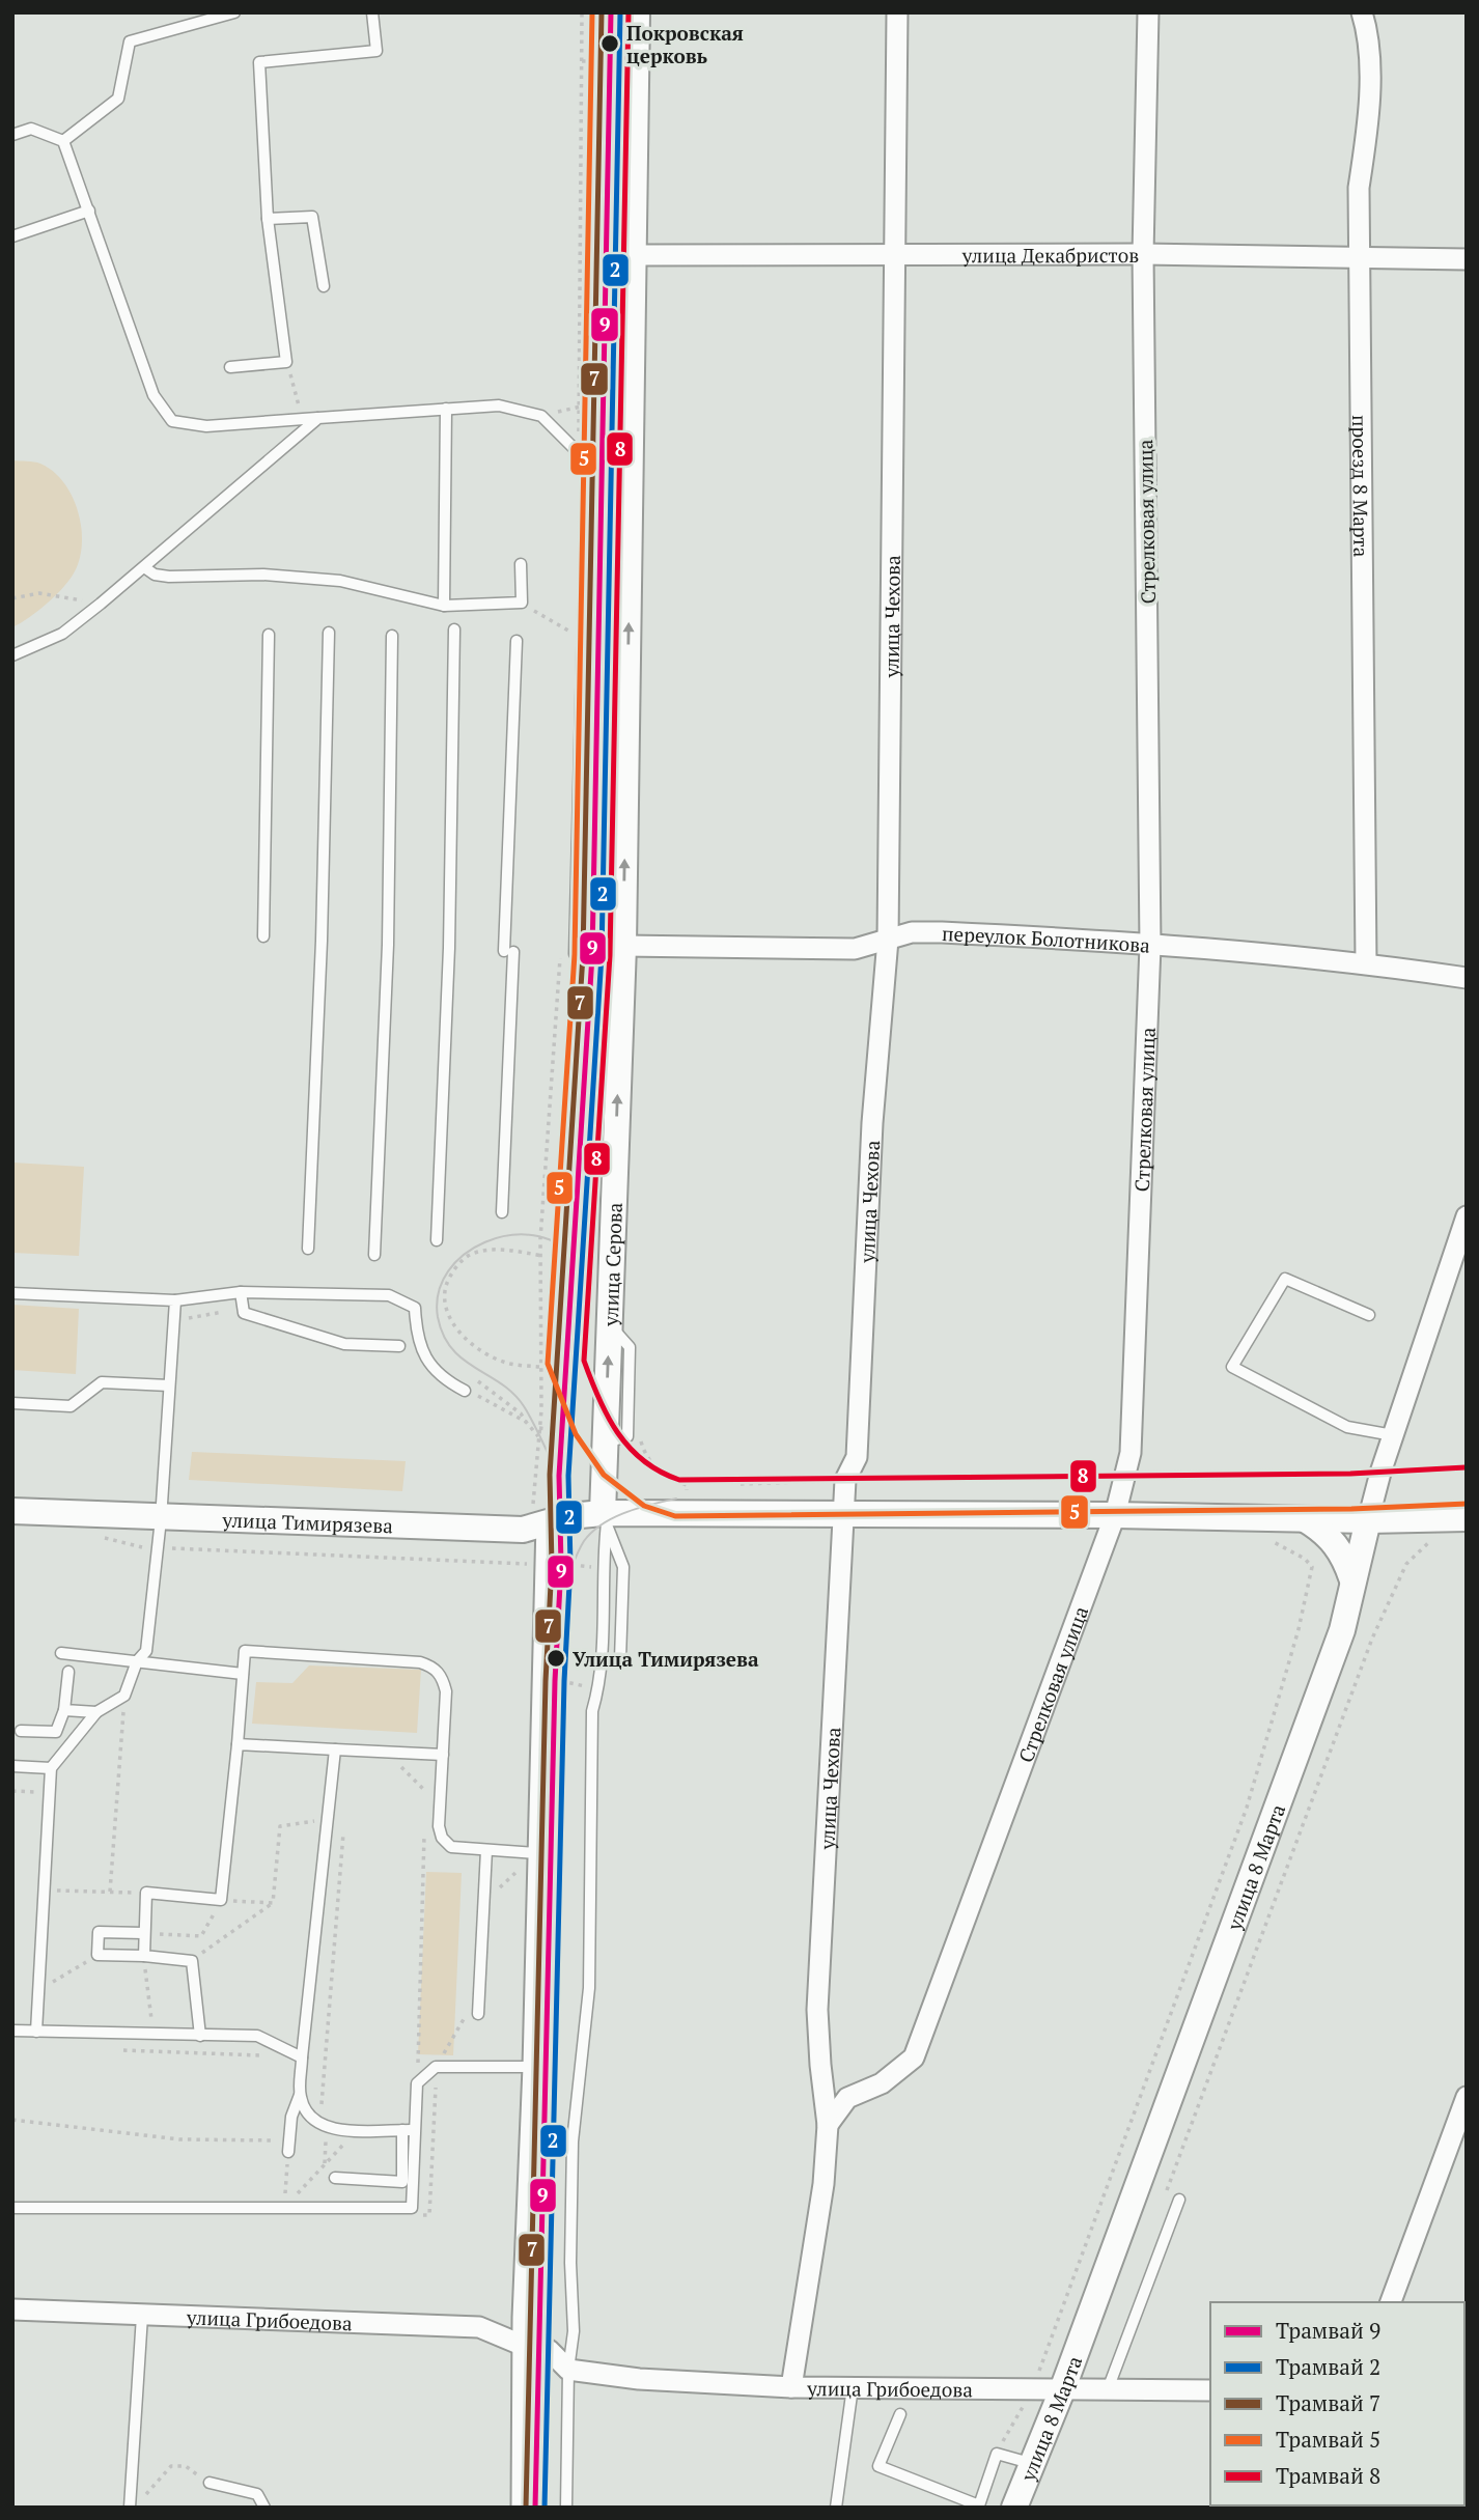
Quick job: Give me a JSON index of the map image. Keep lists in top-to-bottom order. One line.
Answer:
{"streets":{"street":["улица Декабристов","проезд 8 Марта","Стрелковая улица","улица Чехова","переулок Болотникова","улица Серова","улица Тимирязева","улица 8 Марта","улица Грибоедова"]},"crossings":[["улица Декабристов","проезд 8 Марта"],["улица Декабристов","Стрелковая улица"],["улица Декабристов","улица Чехова"],["улица Декабристов","улица Серова"],["проезд 8 Марта","переулок Болотникова"],["Стрелковая улица","улица Чехова"],["Стрелковая улица","переулок Болотникова"],["Стрелковая улица","улица Тимирязева"],["улица Чехова","переулок Болотникова"],["улица Чехова","улица Тимирязева"],["улица Чехова","улица Грибоедова"],["переулок Болотникова","улица Серова"],["улица Серова","улица Тимирязева"],["улица Тимирязева","улица 8 Марта"],["улица 8 Марта","улица Грибоедова"]],"one_way":["улица Серова"],"places":["Покровская церковь","Улица Тимирязева"],"lines":["tram line 9","tram line 2","tram line 7","tram line 5","tram line 8"],"legend":["Трамвай 9","Трамвай 2","Трамвай 7","Трамвай 5","Трамвай 8"]}
